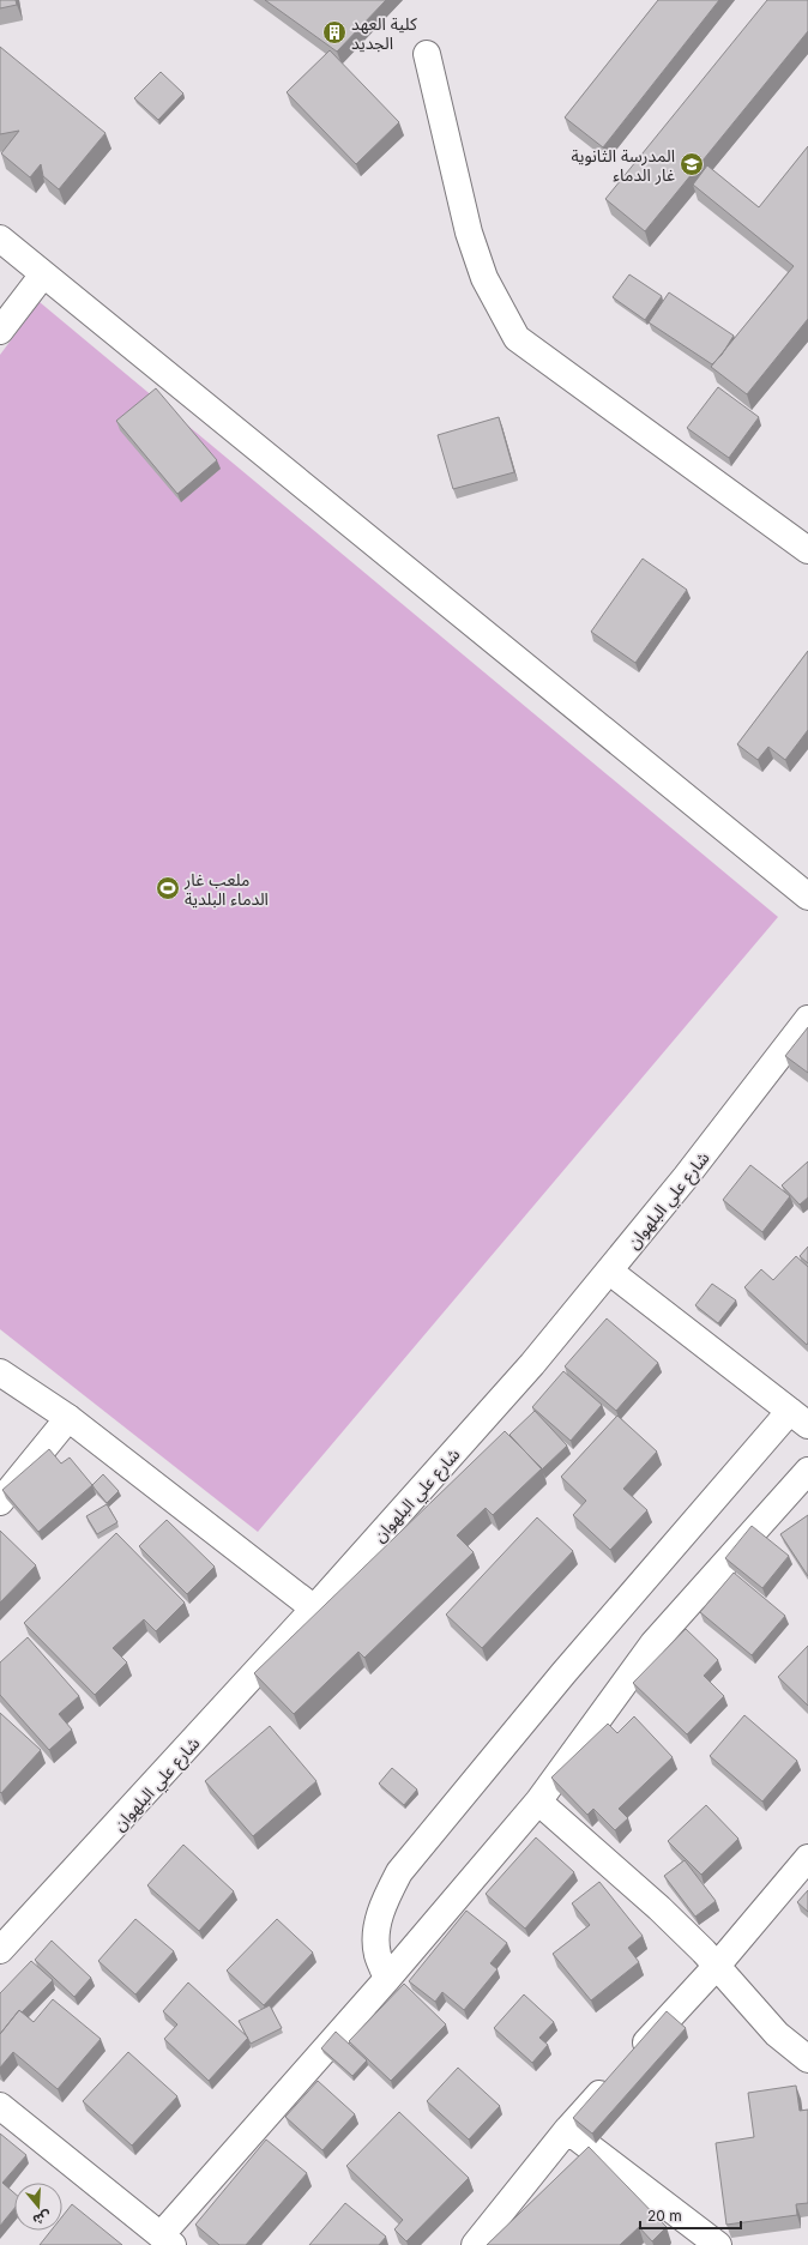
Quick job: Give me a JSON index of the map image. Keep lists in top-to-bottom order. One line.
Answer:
{"streets":{"street":["شارع علي البلهوان"]},"places":{"building":["كلية العهد الجديد"],"school or university":["المدرسة الثانوية غار الدماء"],"sports":["ملعب غار الدماء البلدية"]},"scale_bar":"20 m","north":"bottom"}
